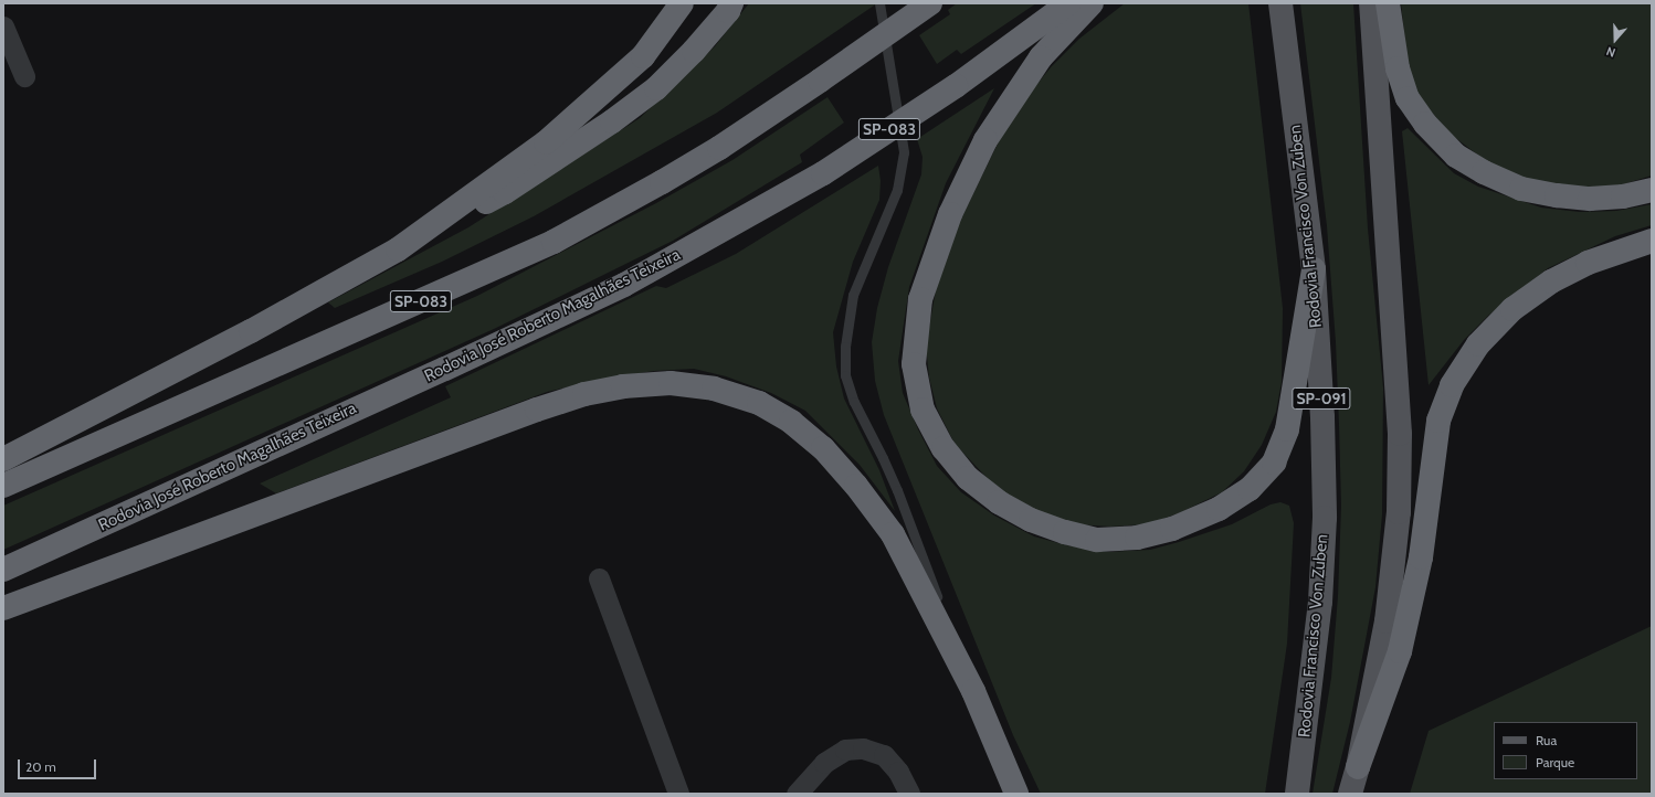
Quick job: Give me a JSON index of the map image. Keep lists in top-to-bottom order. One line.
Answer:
{"streets":{"highway":["SP-083","Rodovia José Roberto Magalhães Teixeira"],"main road":["Rodovia Francisco Von Zuben","SP-091"]},"legend":["Rua","Parque"],"scale_bar":"20 m","north":"bottom"}
